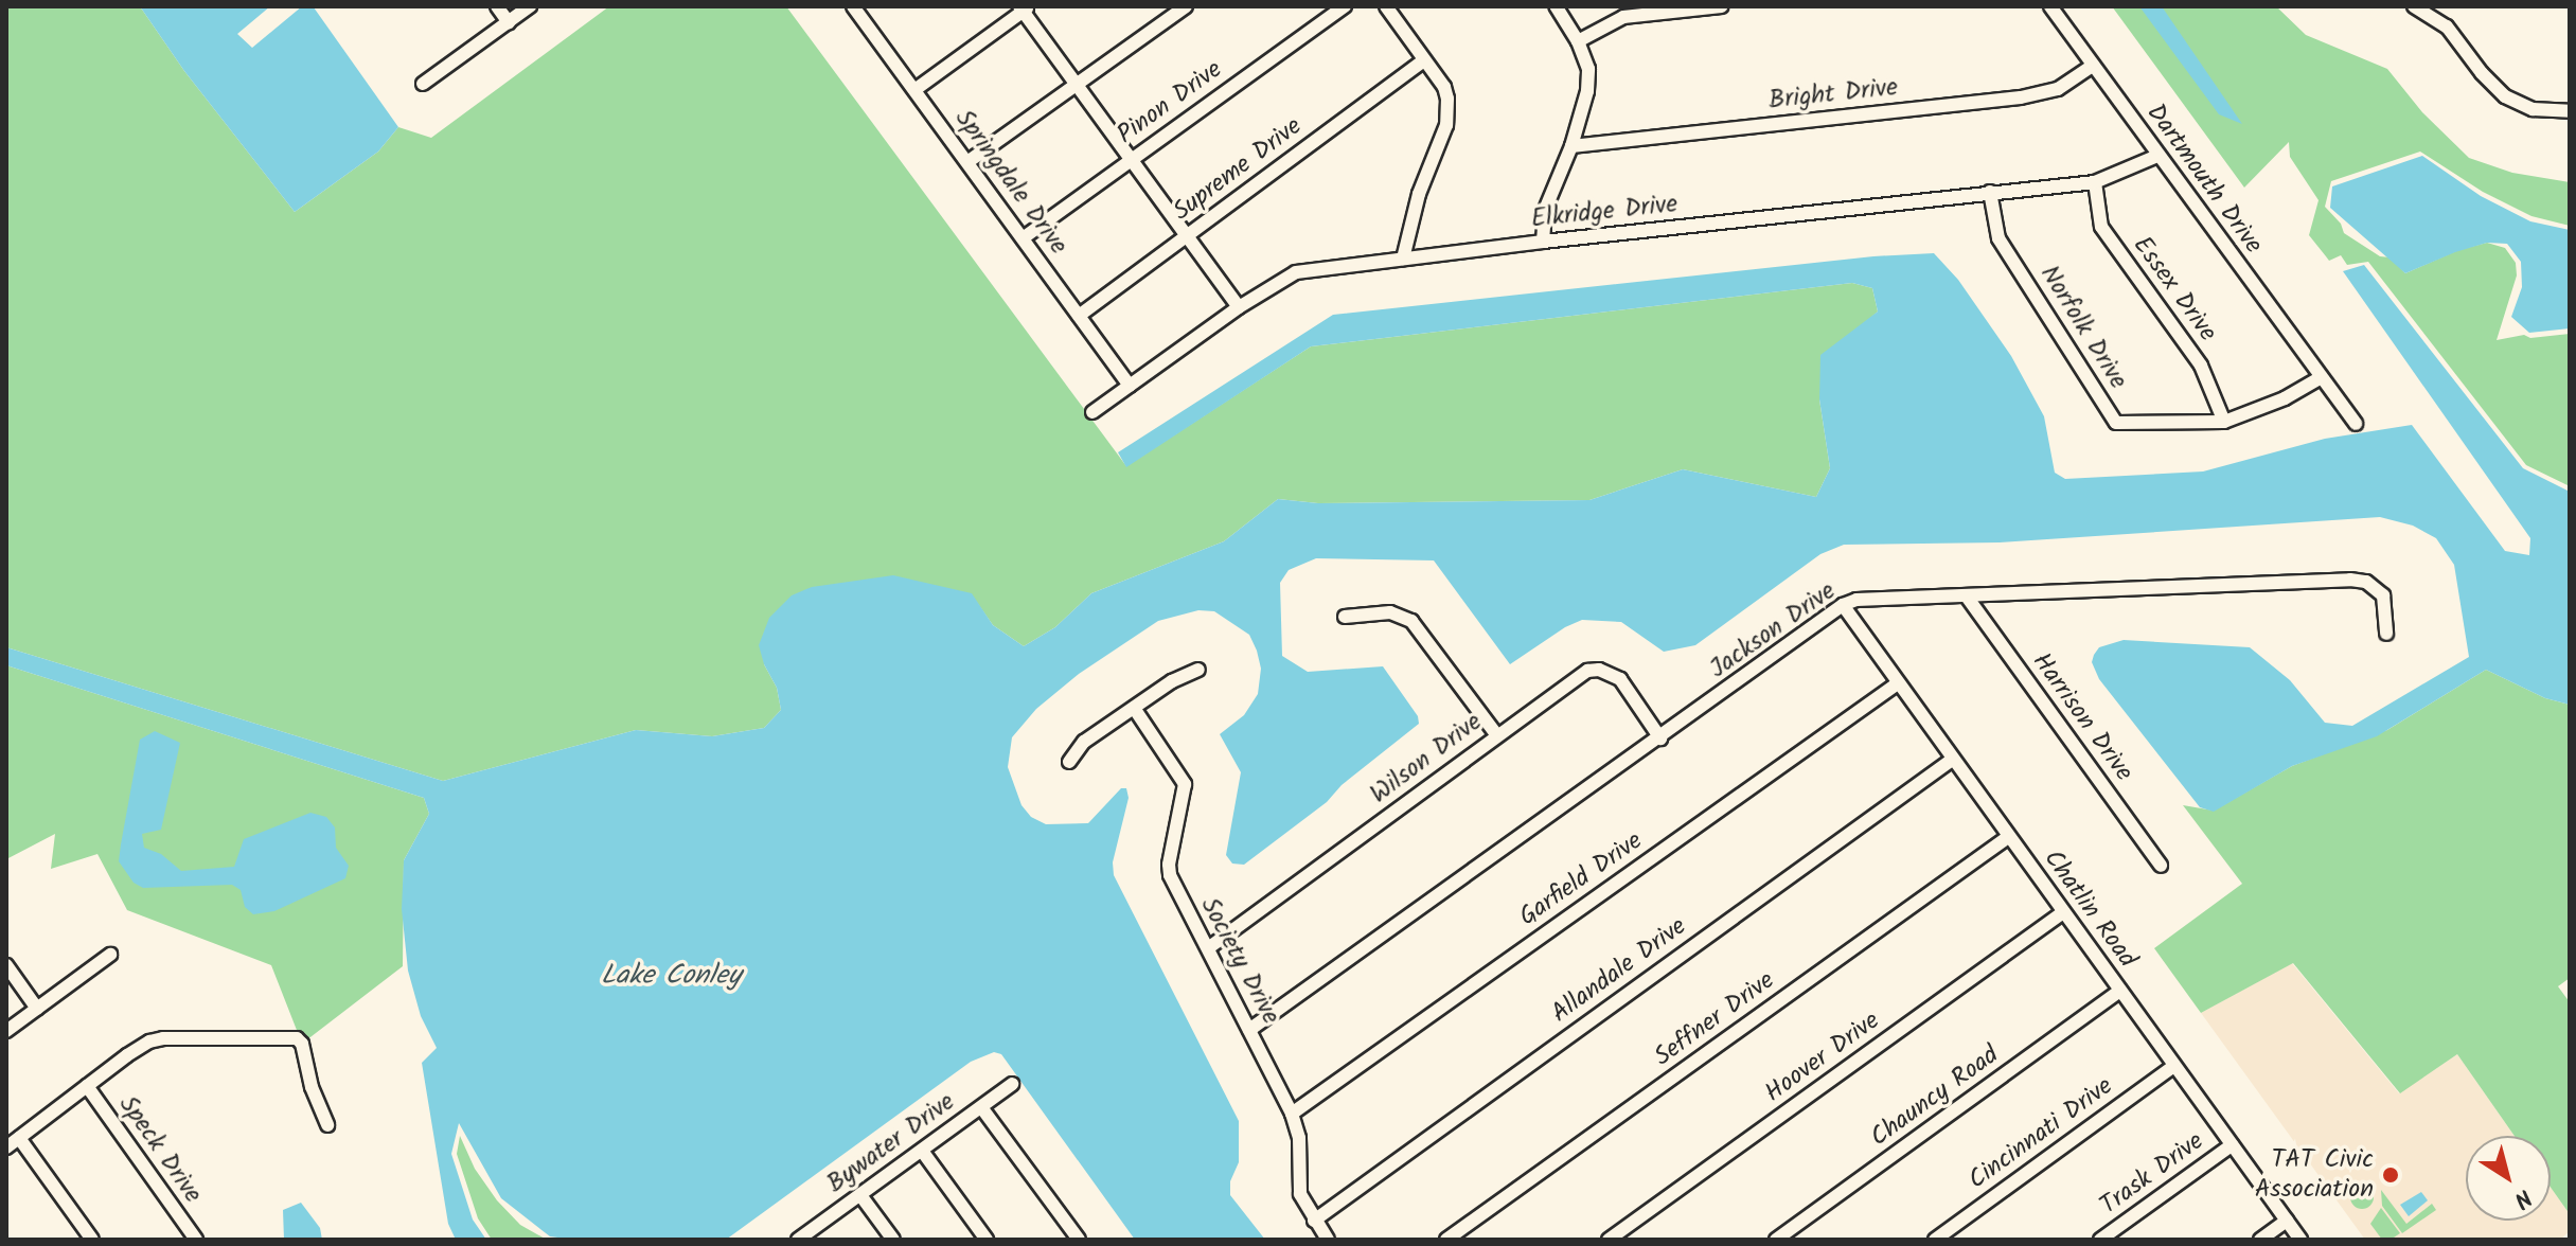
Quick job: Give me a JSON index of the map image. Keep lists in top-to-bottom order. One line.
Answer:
{"streets":{"street":["Bright Drive","Pinon Drive","Supreme Drive","Dartmouth Drive","Springdale Drive","Elkridge Drive","Essex Drive","Norfolk Drive","Jackson Drive","Harrison Drive","Wilson Drive","Garfield Drive","Chatlin Road","Society Drive","Allandale Drive","Seffner Drive","Hoover Drive","Chauncy Road","Cincinnati Drive","Bywater Drive","Speck Drive","Trask Drive"]},"crossings":[["Bright Drive","Dartmouth Drive"],["Pinon Drive","Springdale Drive"],["Supreme Drive","Springdale Drive"],["Dartmouth Drive","Elkridge Drive"],["Dartmouth Drive","Norfolk Drive"],["Springdale Drive","Elkridge Drive"],["Elkridge Drive","Essex Drive"],["Elkridge Drive","Norfolk Drive"],["Essex Drive","Norfolk Drive"],["Jackson Drive","Harrison Drive"],["Jackson Drive","Wilson Drive"],["Jackson Drive","Chatlin Road"],["Jackson Drive","Society Drive"],["Wilson Drive","Society Drive"],["Garfield Drive","Chatlin Road"],["Garfield Drive","Society Drive"],["Chatlin Road","Allandale Drive"],["Chatlin Road","Seffner Drive"],["Chatlin Road","Hoover Drive"],["Chatlin Road","Chauncy Road"],["Chatlin Road","Cincinnati Drive"],["Chatlin Road","Trask Drive"],["Society Drive","Allandale Drive"]],"water":["Lake Conley"],"places":["TAT Civic Association"],"north":"bottom right"}
